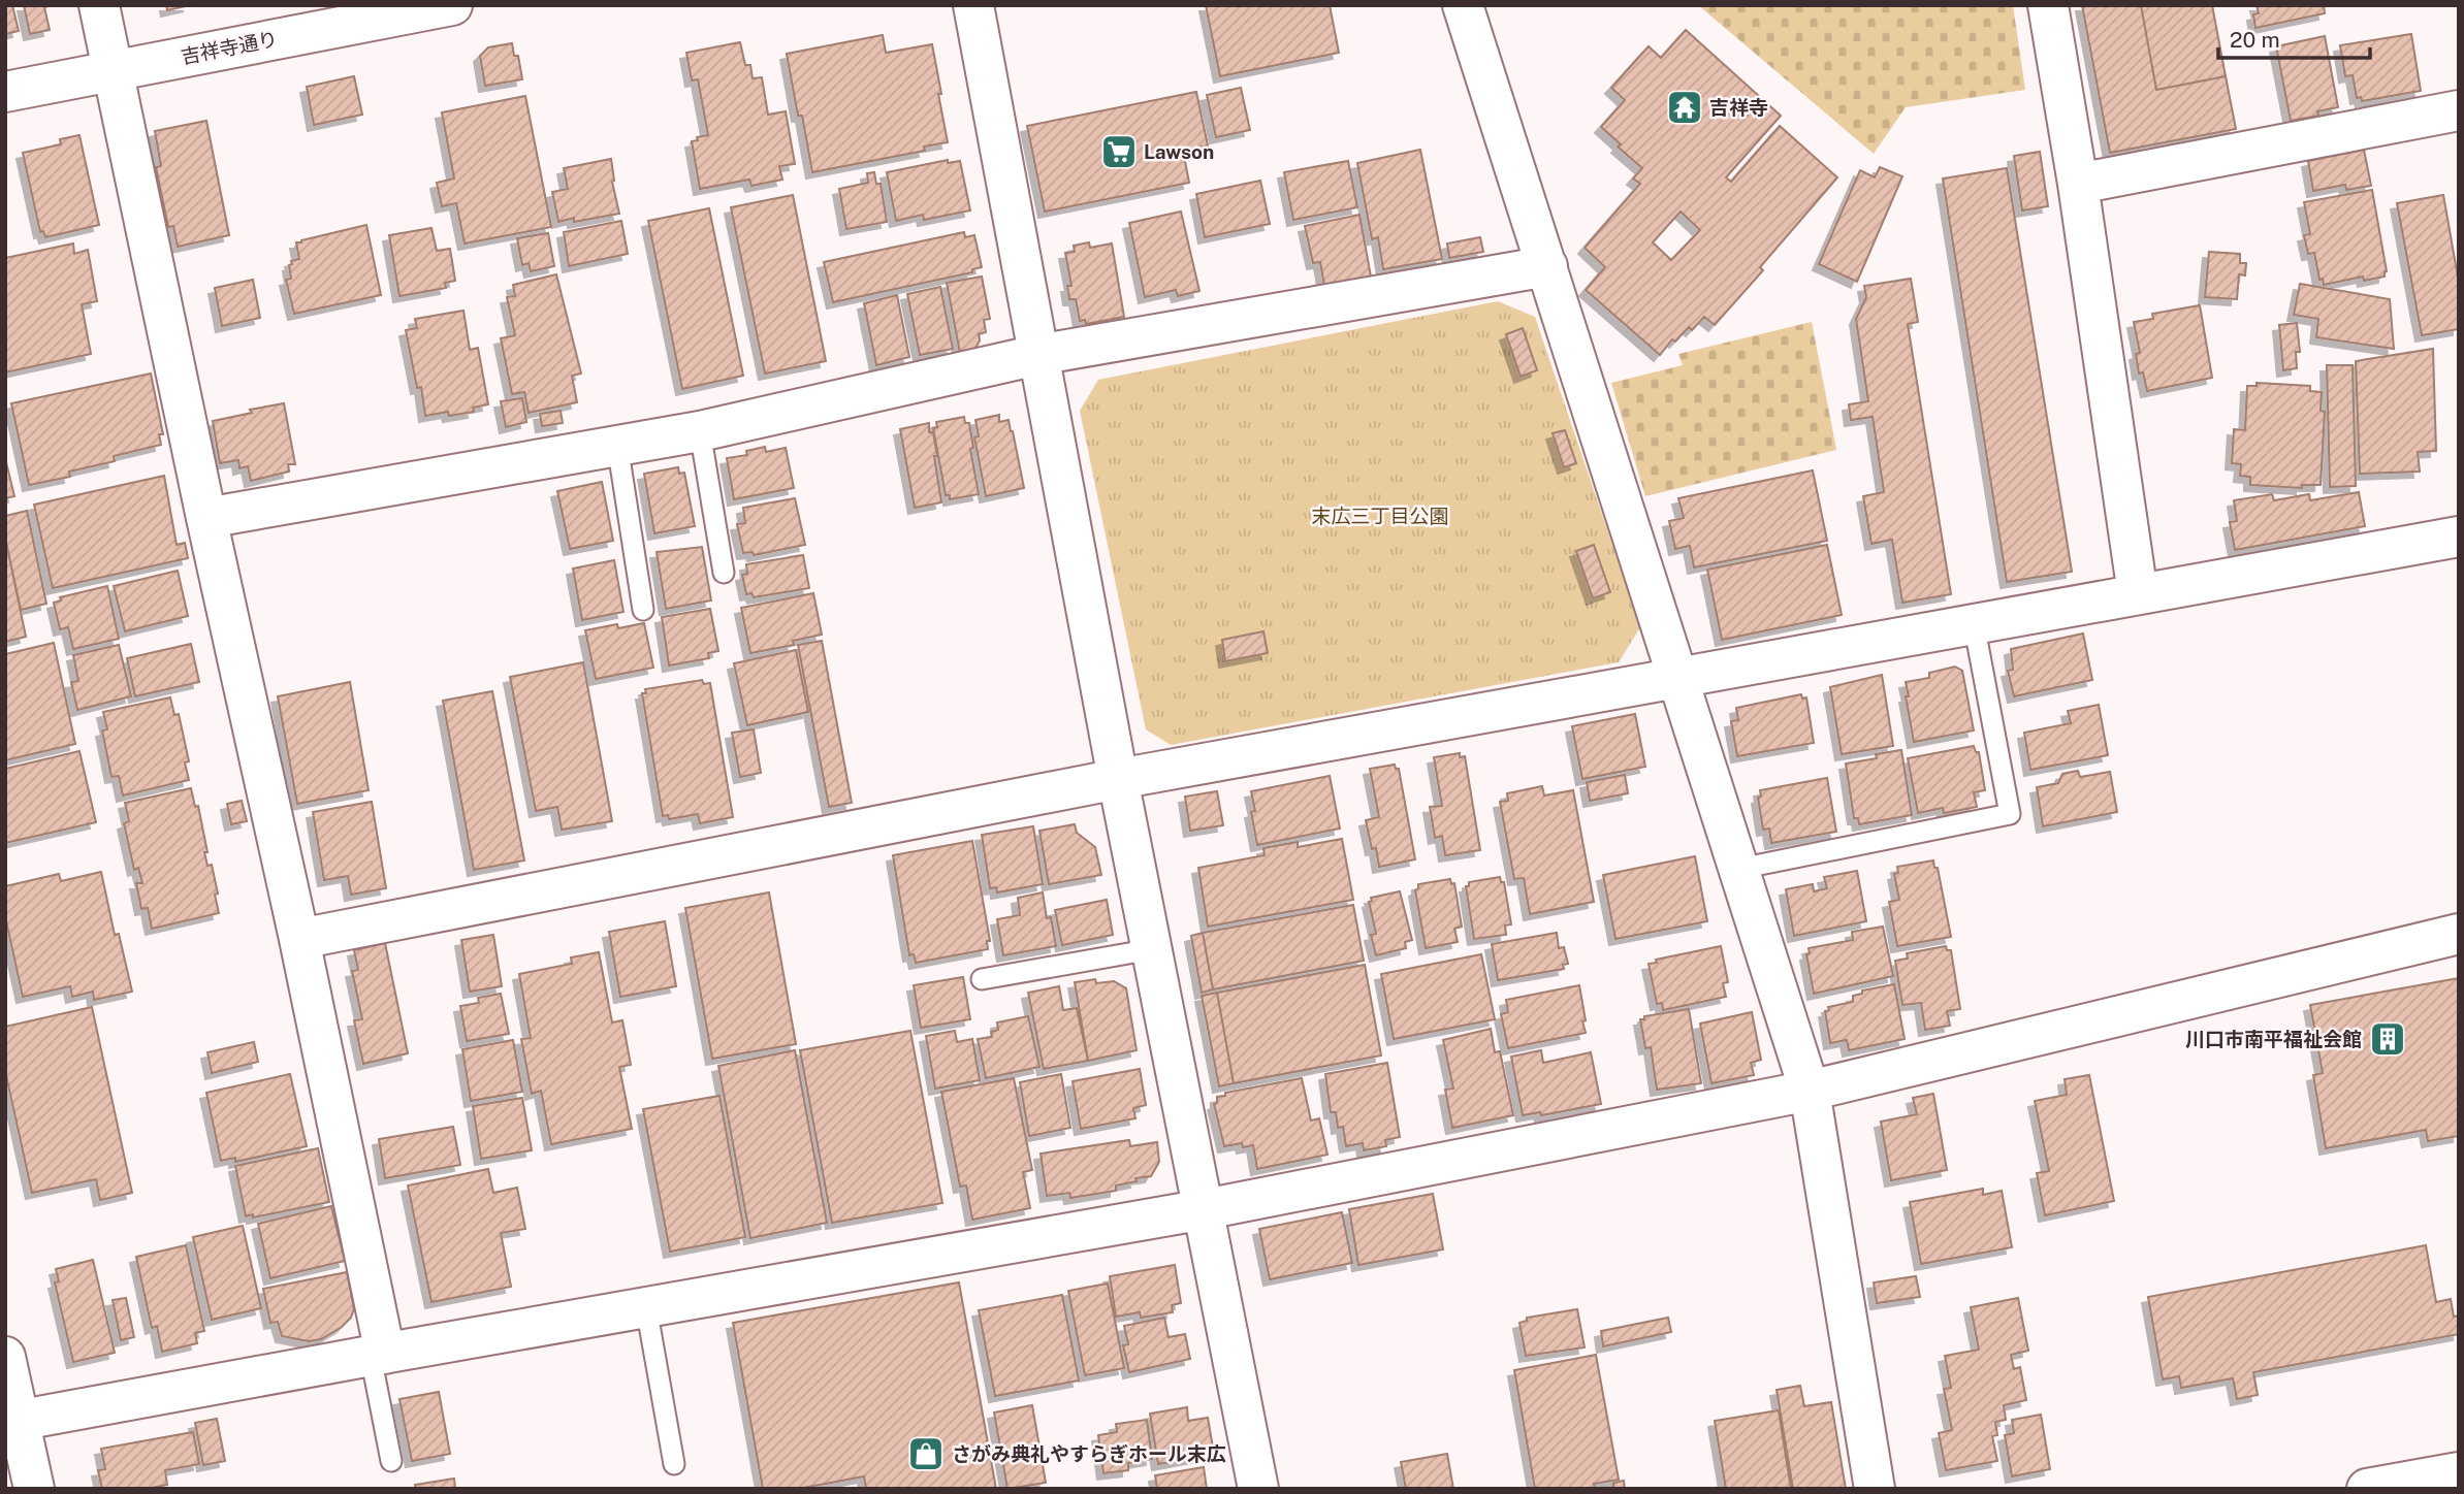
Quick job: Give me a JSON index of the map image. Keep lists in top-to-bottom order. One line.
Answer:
{"streets":{"street":["吉祥寺通り"]},"parks":["末広三丁目公園"],"places":{"temple":["吉祥寺"],"supermarket":["Lawson"],"building":["川口市南平福祉会館"],"shop":["さがみ典礼やすらぎホール末広"]},"scale_bar":"20 m"}
